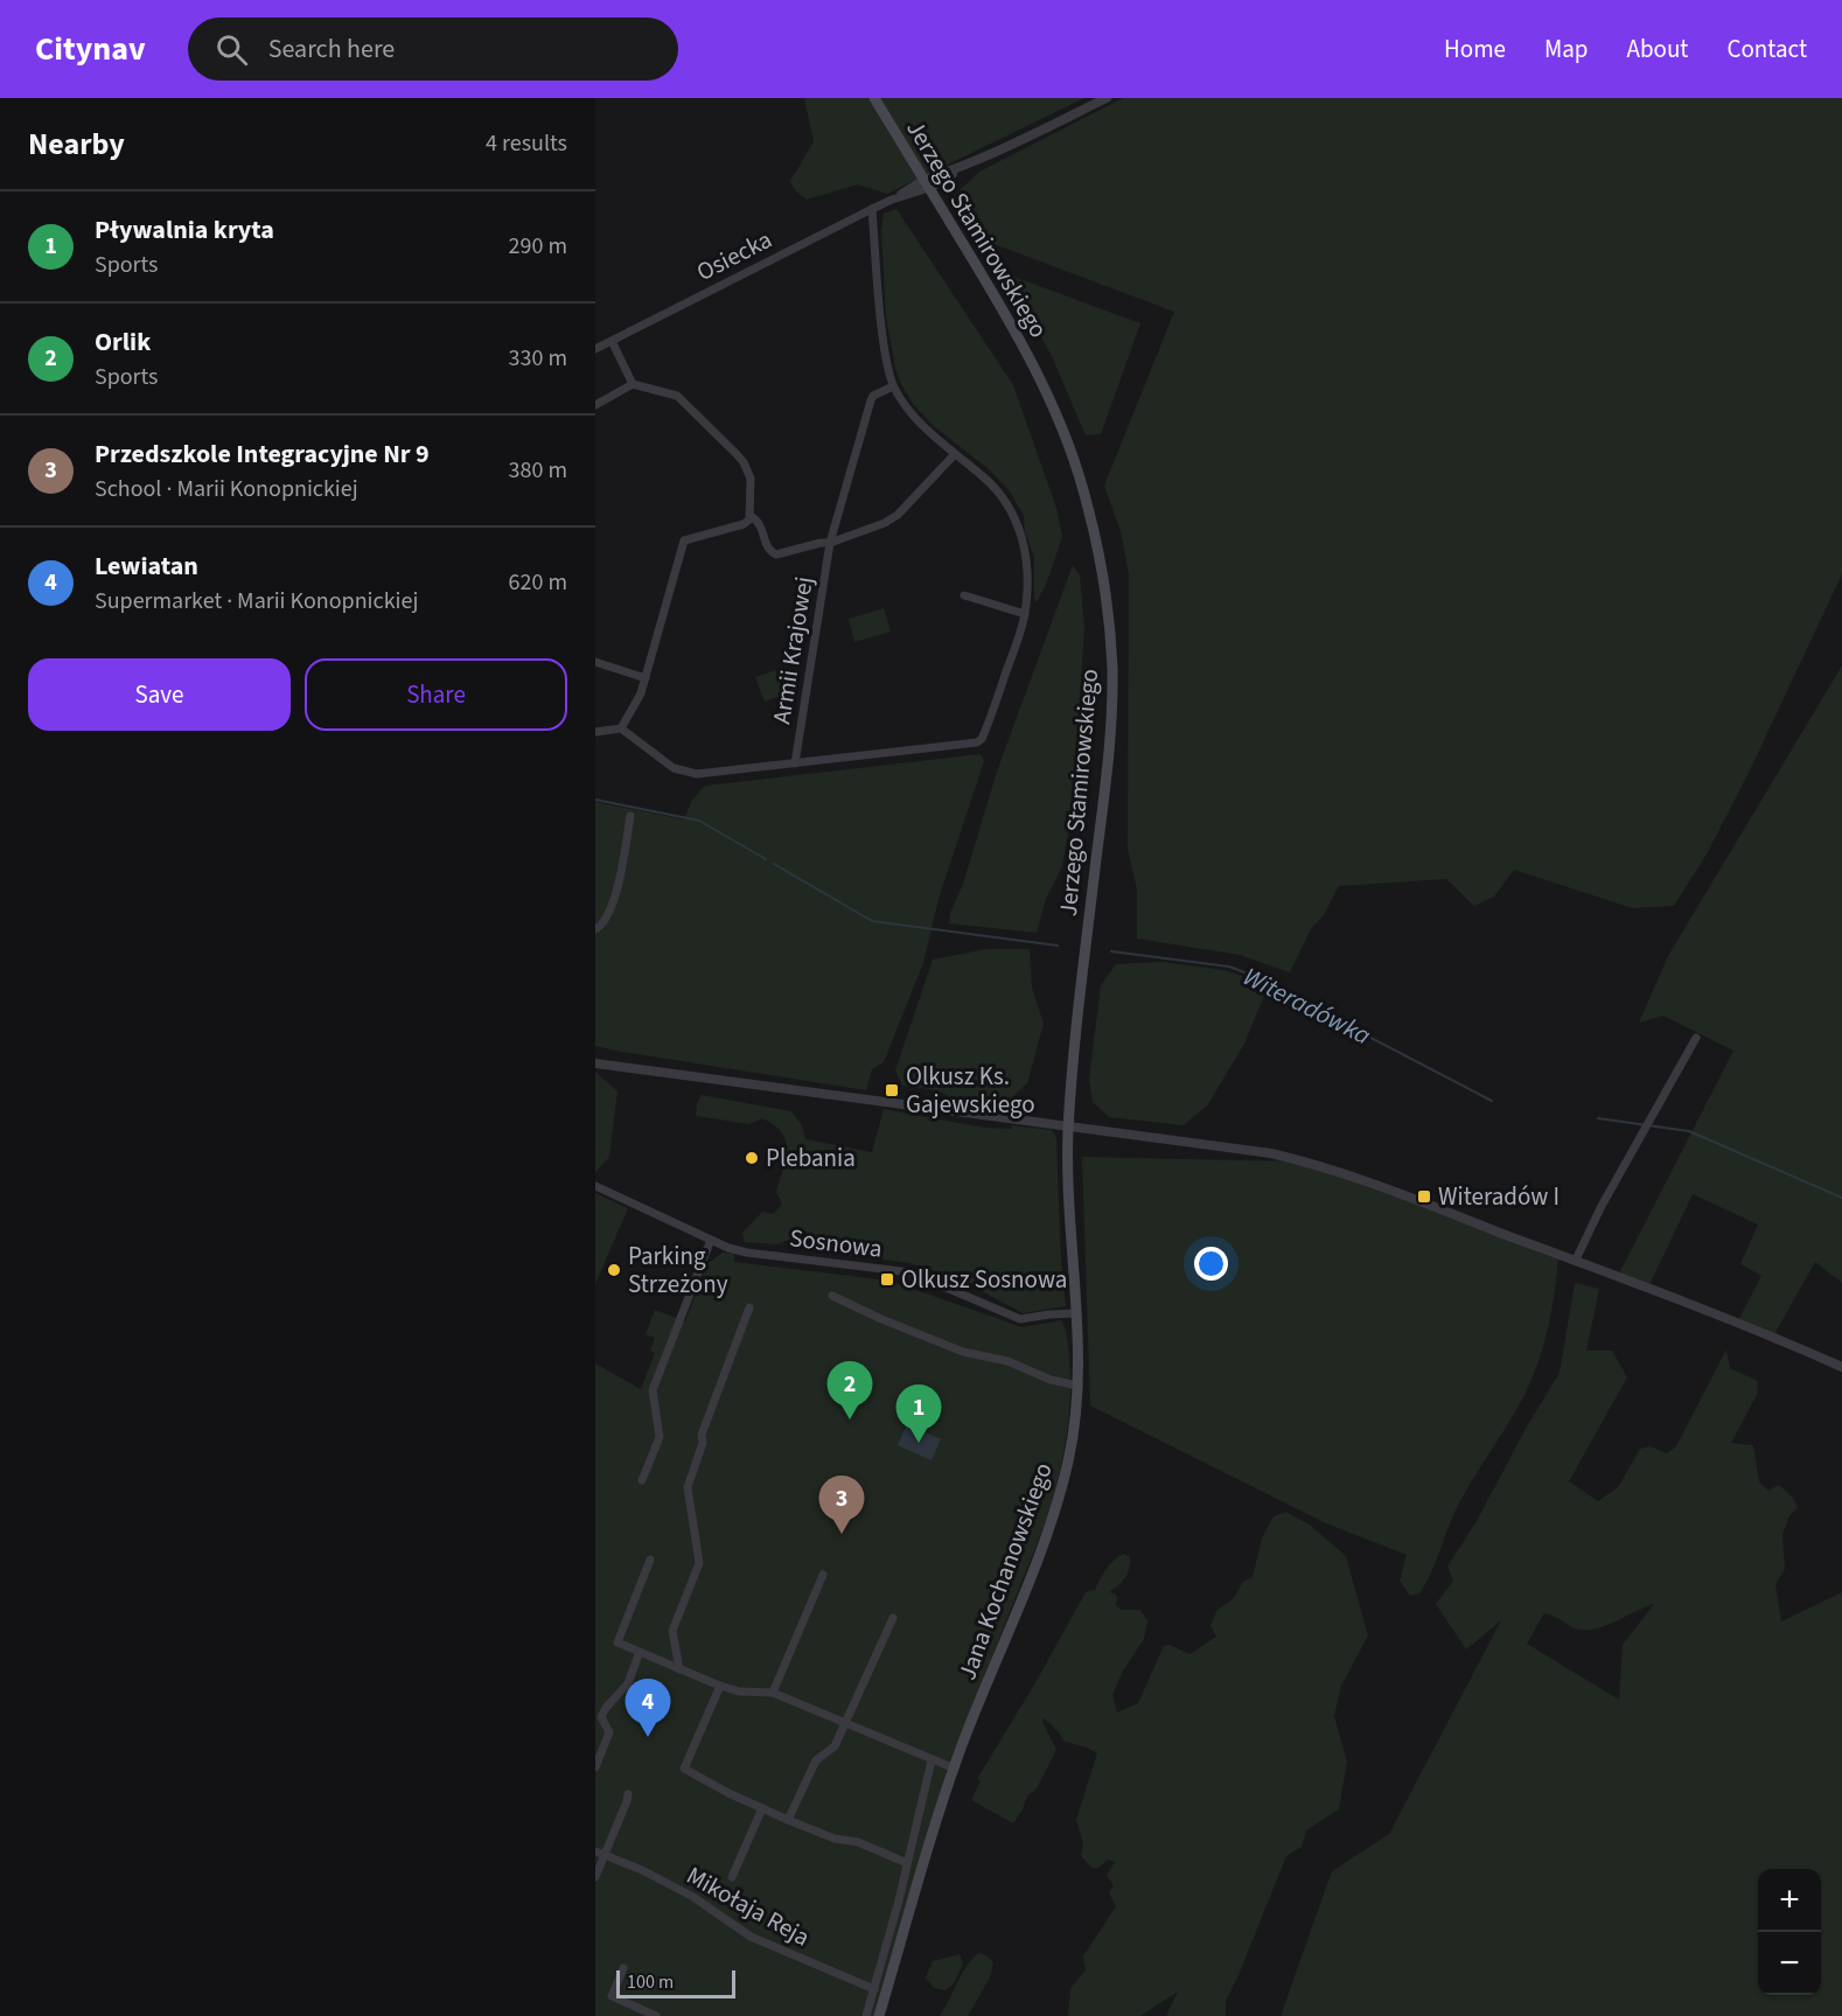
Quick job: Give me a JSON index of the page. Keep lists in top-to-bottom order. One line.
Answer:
{"streets":{"main road":["Jerzego Stamirowskiego","Jana Kochanowskiego"],"street":["Osiecka","Armii Krajowej","Sosnowa","Mikołaja Reja"]},"crossings":[["Jerzego Stamirowskiego","Osiecka"],["Jerzego Stamirowskiego","Jana Kochanowskiego"],["Osiecka","Armii Krajowej"],["Sosnowa","Jana Kochanowskiego"]],"water":["Witeradówka"],"places":{"transit":["Olkusz Ks. Gajewskiego","Witeradów I","Olkusz Sosnowa"],"other":["Plebania","Parking Strzeżony"]},"scale_bar":"100 m","page":{"header":"Citynav","search":"Search here","nav":["Home","Map","About","Contact"],"heading":["Nearby","4 results"],"list":[{"mark":"1","name":"Pływalnia kryta","note":"Sports","value":"290 m"},{"mark":"2","name":"Orlik","note":"Sports","value":"330 m"},{"mark":"3","name":"Przedszkole Integracyjne Nr 9","note":"School · Marii Konopnickiej","value":"380 m"},{"mark":"4","name":"Lewiatan","note":"Supermarket · Marii Konopnickiej","value":"620 m"}],"buttons":["Save","Share"],"pins":["2","1","3","4"],"map_buttons":["+","−"],"scale":"100 m"}}
